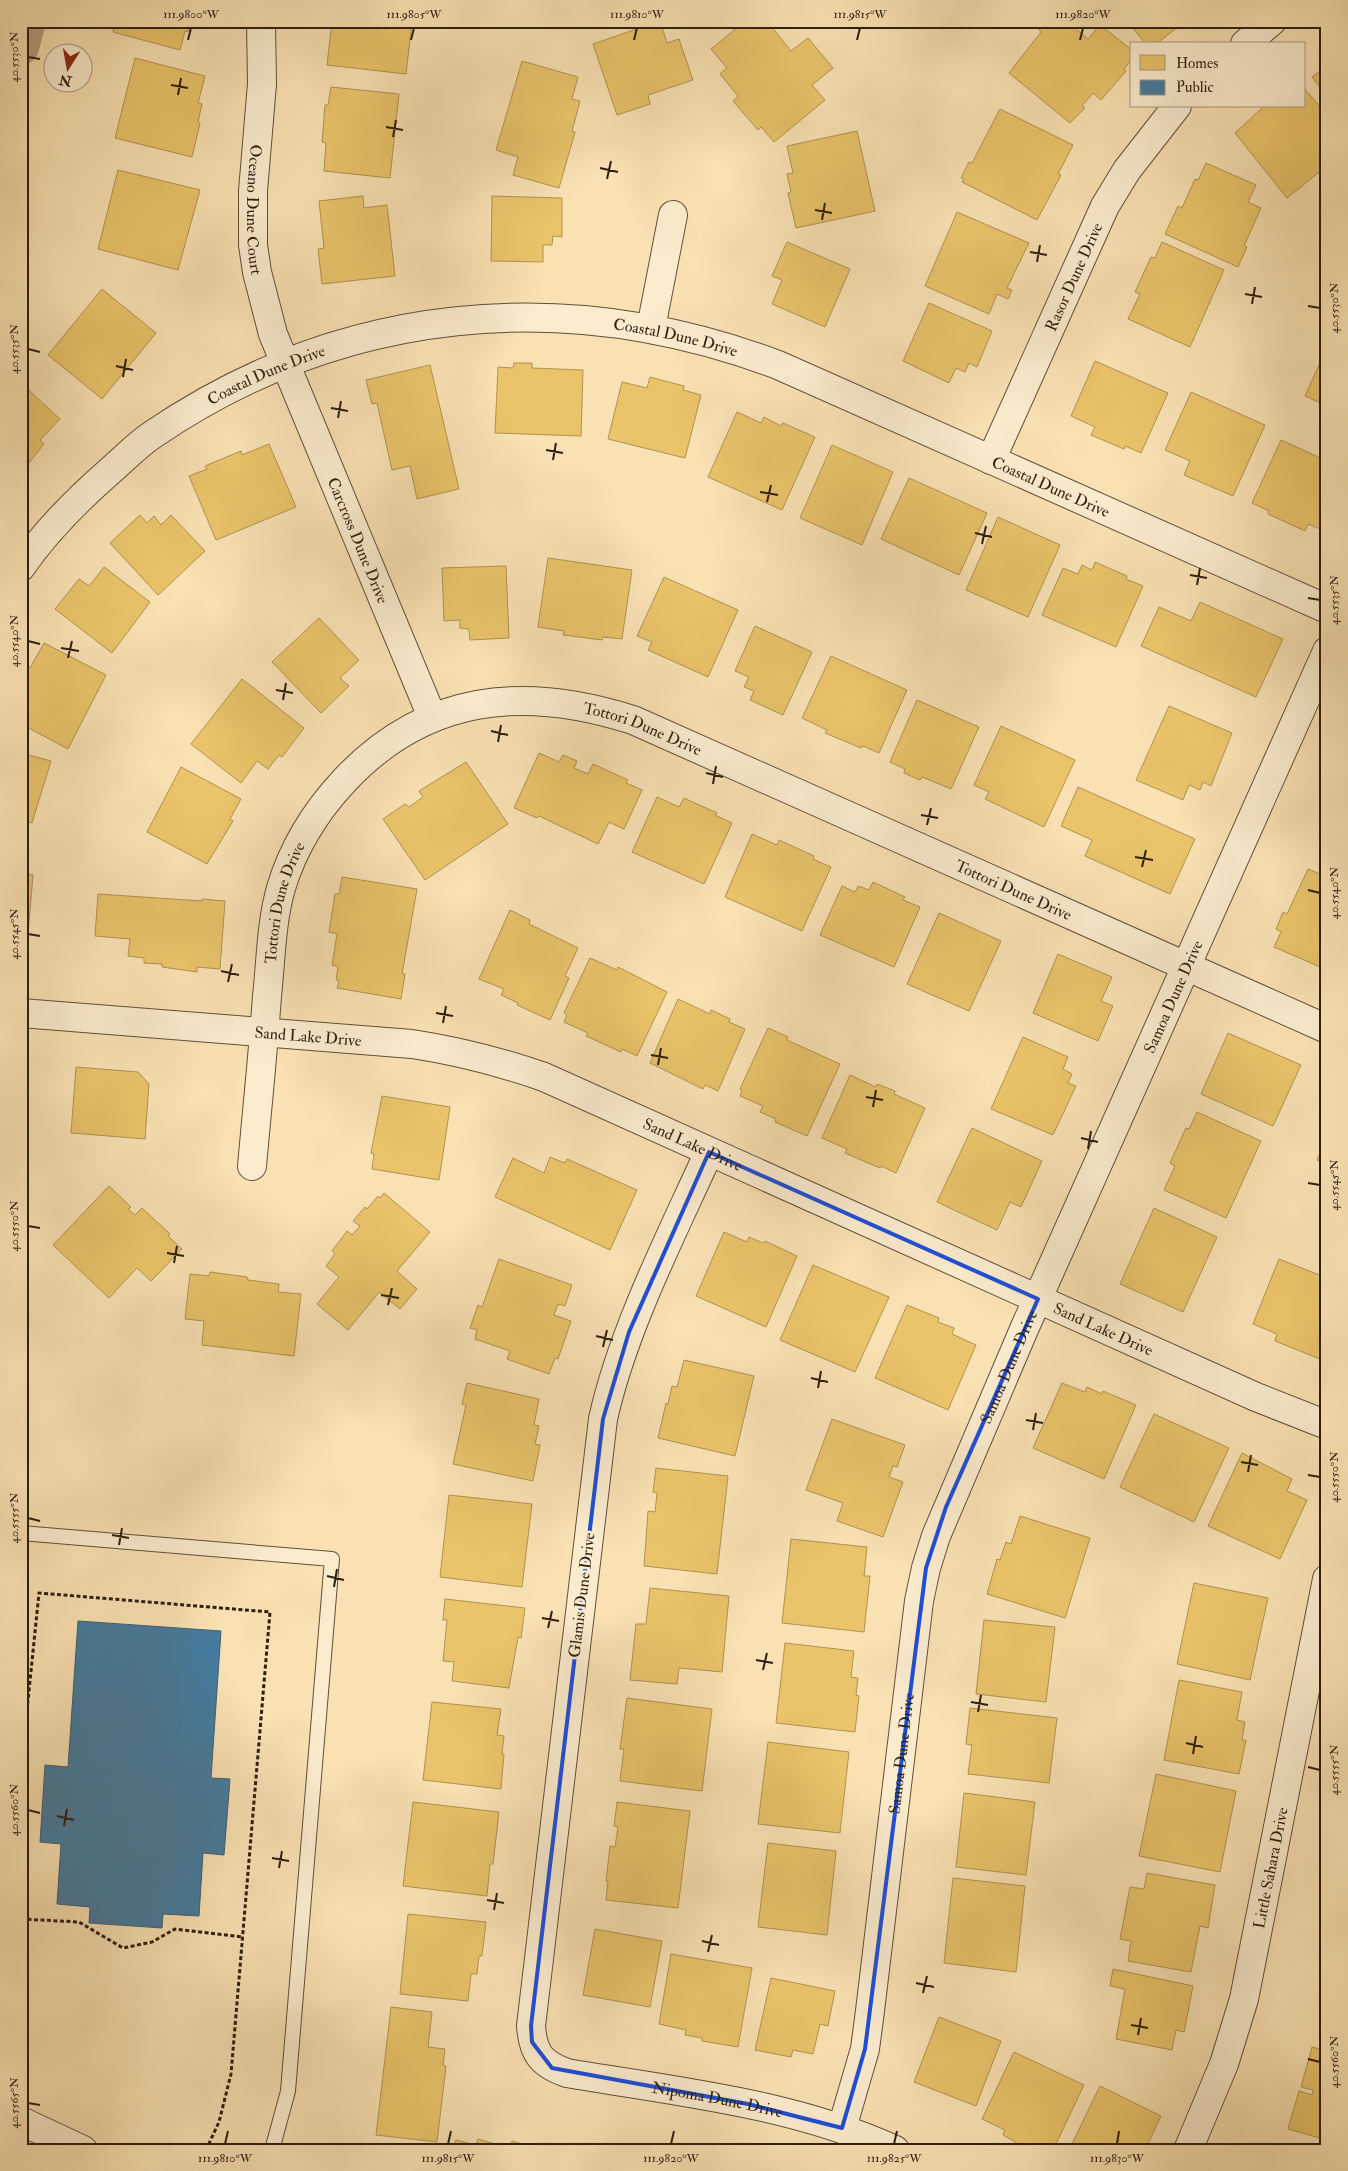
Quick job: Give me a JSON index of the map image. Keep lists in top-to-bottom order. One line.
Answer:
{"streets":{"street":["Oceano Dune Court","Rasor Dune Drive","Coastal Dune Drive","Carcross Dune Drive","Tottori Dune Drive","Samoa Dune Drive","Sand Lake Drive","Glamis Dune Drive","Little Sahara Drive","Nipoma Dune Drive"]},"crossings":[["Oceano Dune Court","Coastal Dune Drive"],["Oceano Dune Court","Carcross Dune Drive"],["Rasor Dune Drive","Coastal Dune Drive"],["Coastal Dune Drive","Carcross Dune Drive"],["Carcross Dune Drive","Tottori Dune Drive"],["Tottori Dune Drive","Samoa Dune Drive"],["Tottori Dune Drive","Sand Lake Drive"],["Samoa Dune Drive","Sand Lake Drive"],["Samoa Dune Drive","Nipoma Dune Drive"],["Sand Lake Drive","Glamis Dune Drive"],["Glamis Dune Drive","Nipoma Dune Drive"]],"legend":["Homes","Public"],"north":"bottom","coordinates":["111.9800°W","111.9805°W","111.9810°W","111.9815°W","111.9820°W","40.5530°N","40.5535°N","40.5540°N","40.5545°N","40.5550°N","40.5555°N","40.5560°N","40.5565°N","111.9825°W","111.9830°W"]}
